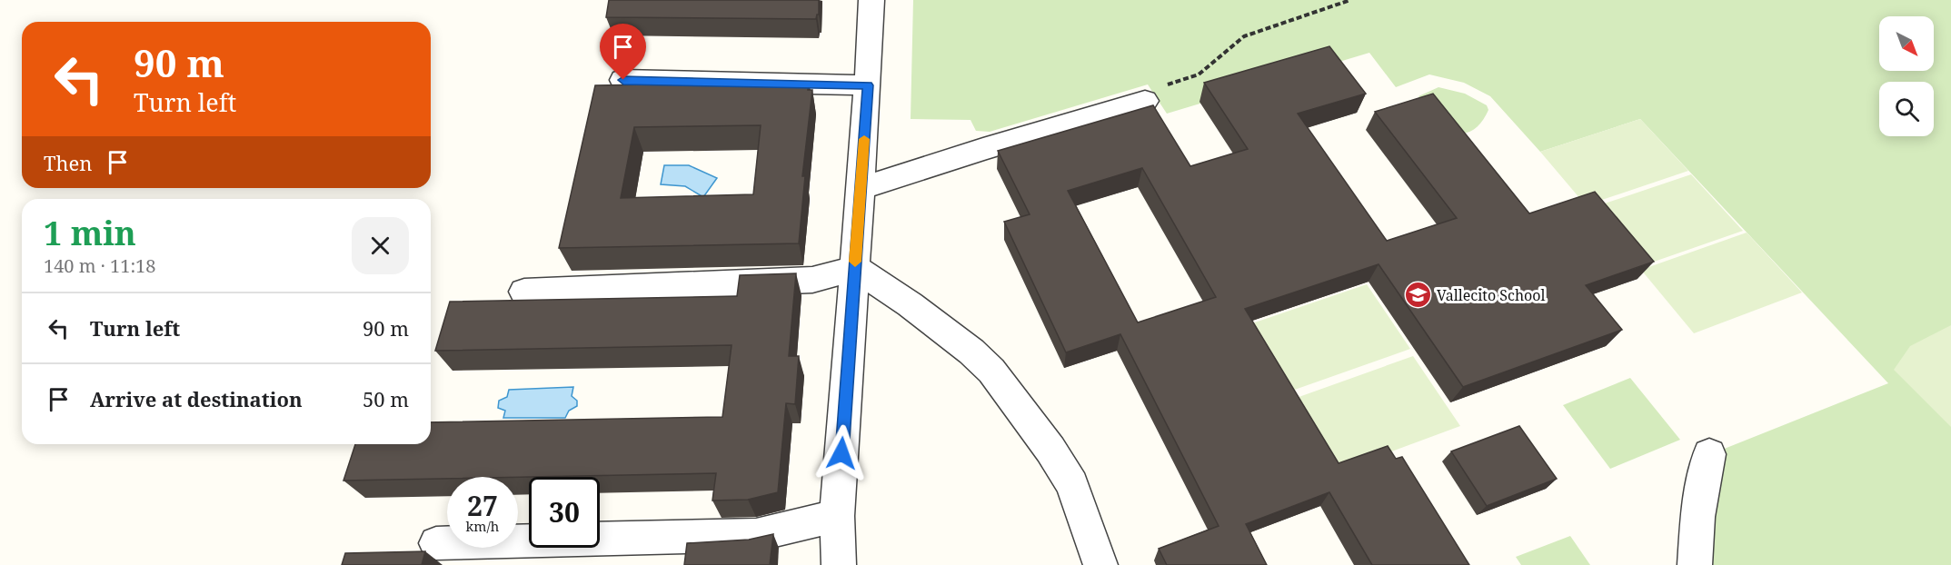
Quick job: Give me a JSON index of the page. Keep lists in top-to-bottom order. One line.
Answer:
{"places":{"school or university":["Vallecito School"]},"north":"bottom right","page":{"turn":["90 m","Turn left"],"then":"Then","heading":["1 min","140 m · 11:18"],"list":[{"name":"Turn left","value":"90 m"},{"name":"Arrive at destination","value":"50 m"}],"speed":"27 km/h","limit":"30"}}
